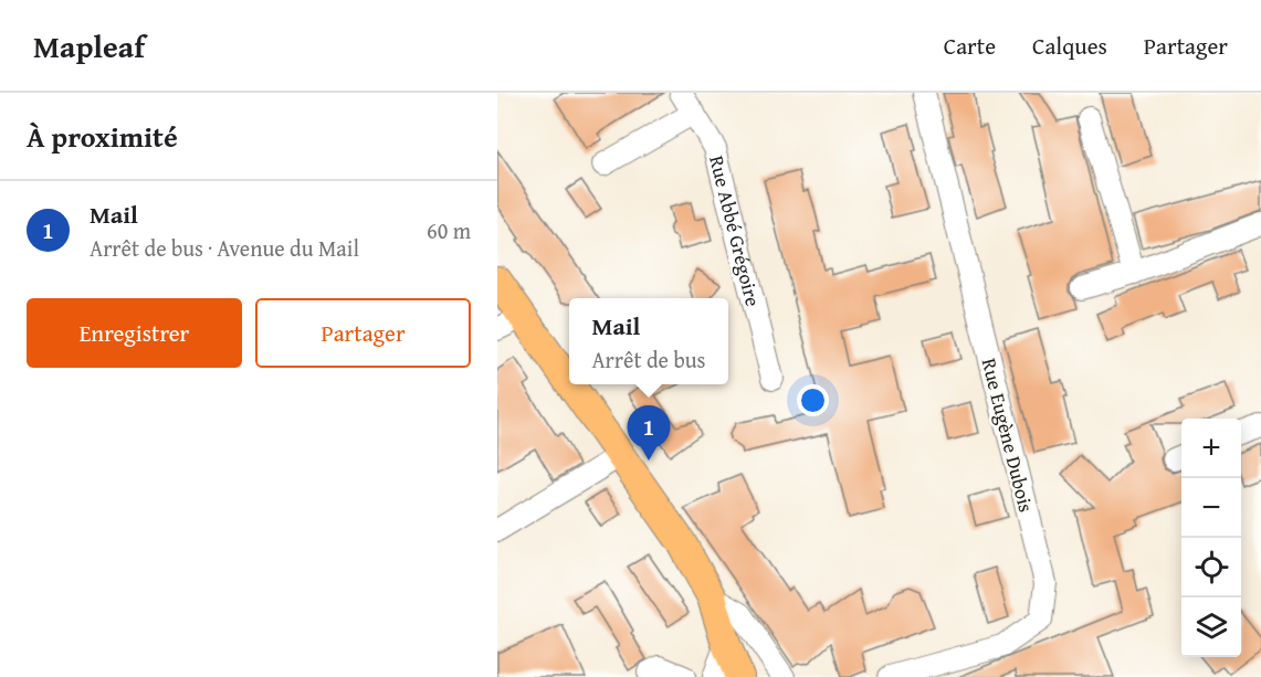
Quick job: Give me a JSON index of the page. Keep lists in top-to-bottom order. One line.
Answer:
{"streets":{"street":["Rue Abbé Grégoire","Rue Eugène Dubois"]},"page":{"header":"Mapleaf","nav":["Carte","Calques","Partager"],"heading":"À proximité","list":[{"mark":"1","name":"Mail","note":"Arrêt de bus · Avenue du Mail","value":"60 m"}],"buttons":["Enregistrer","Partager"],"popup":["Mail","Arrêt de bus"],"pins":"1","map_buttons":["+","−"]}}
